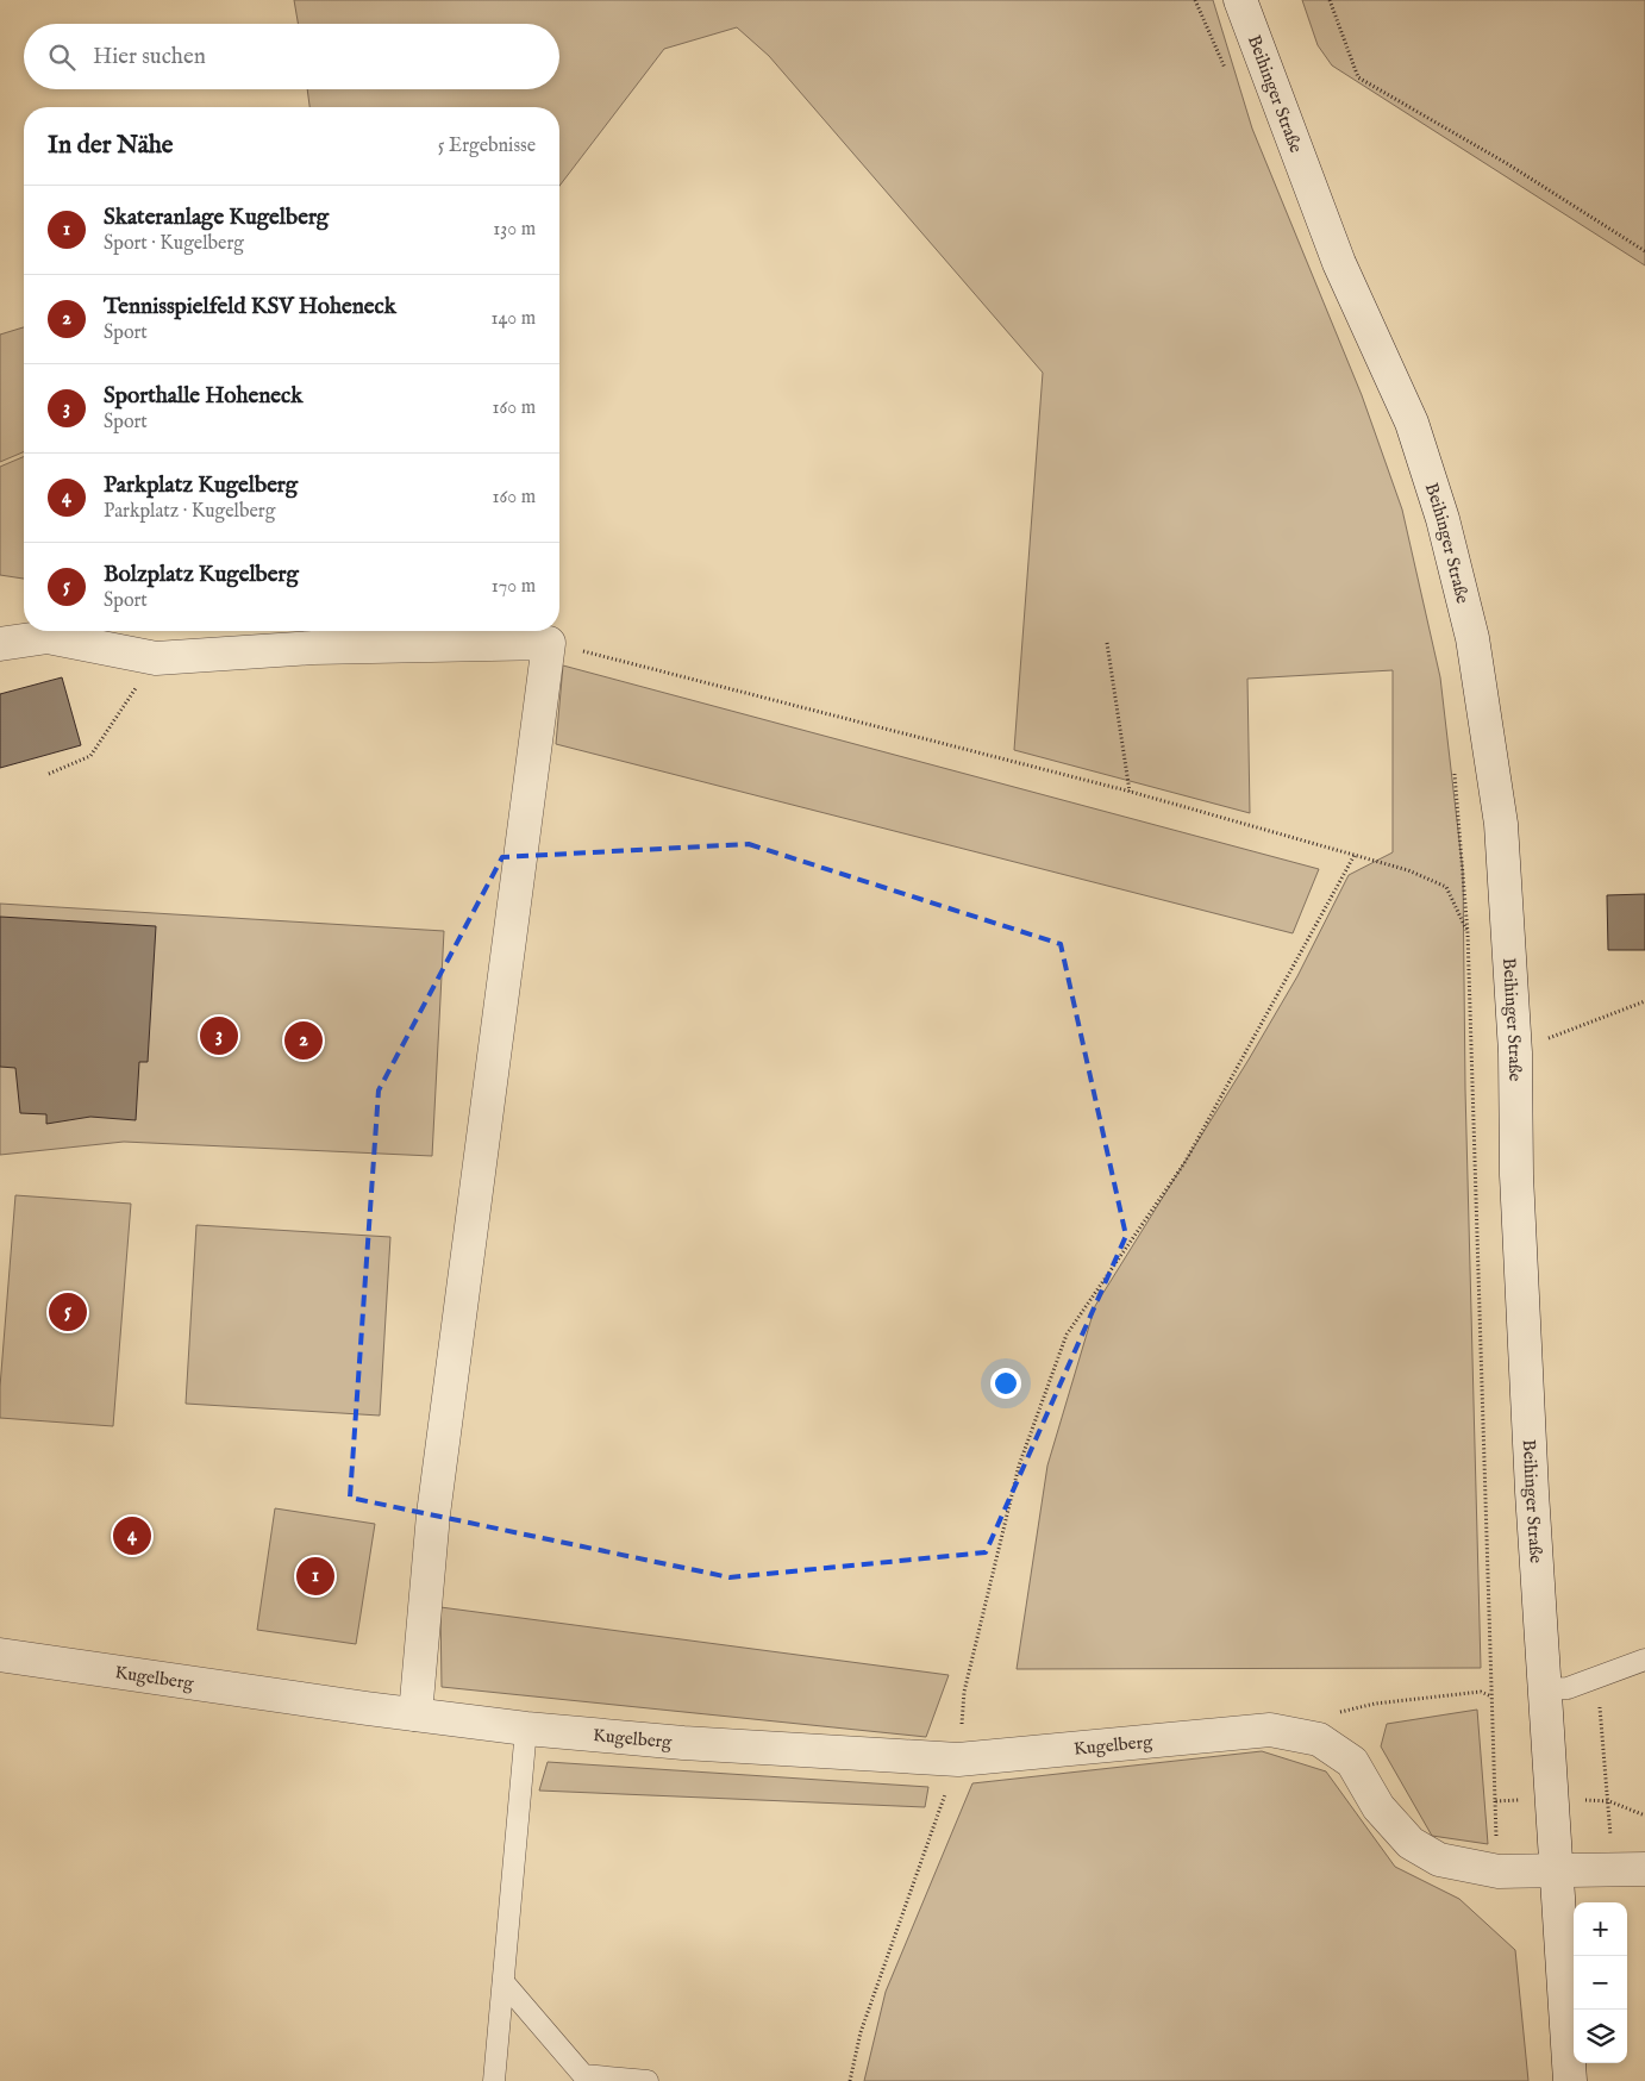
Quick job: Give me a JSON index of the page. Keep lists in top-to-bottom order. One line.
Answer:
{"streets":{"street":["Beihinger Straße","Kugelberg"]},"crossings":[["Beihinger Straße","Kugelberg"]],"page":{"search":"Hier suchen","heading":["In der Nähe","5 Ergebnisse"],"list":[{"mark":"1","name":"Skateranlage Kugelberg","note":"Sport · Kugelberg","value":"130 m"},{"mark":"2","name":"Tennisspielfeld KSV Hoheneck","note":"Sport","value":"140 m"},{"mark":"3","name":"Sporthalle Hoheneck","note":"Sport","value":"160 m"},{"mark":"4","name":"Parkplatz Kugelberg","note":"Parkplatz · Kugelberg","value":"160 m"},{"mark":"5","name":"Bolzplatz Kugelberg","note":"Sport","value":"170 m"}],"pins":["3","2","5","4","1"],"map_buttons":["+","−"]}}
